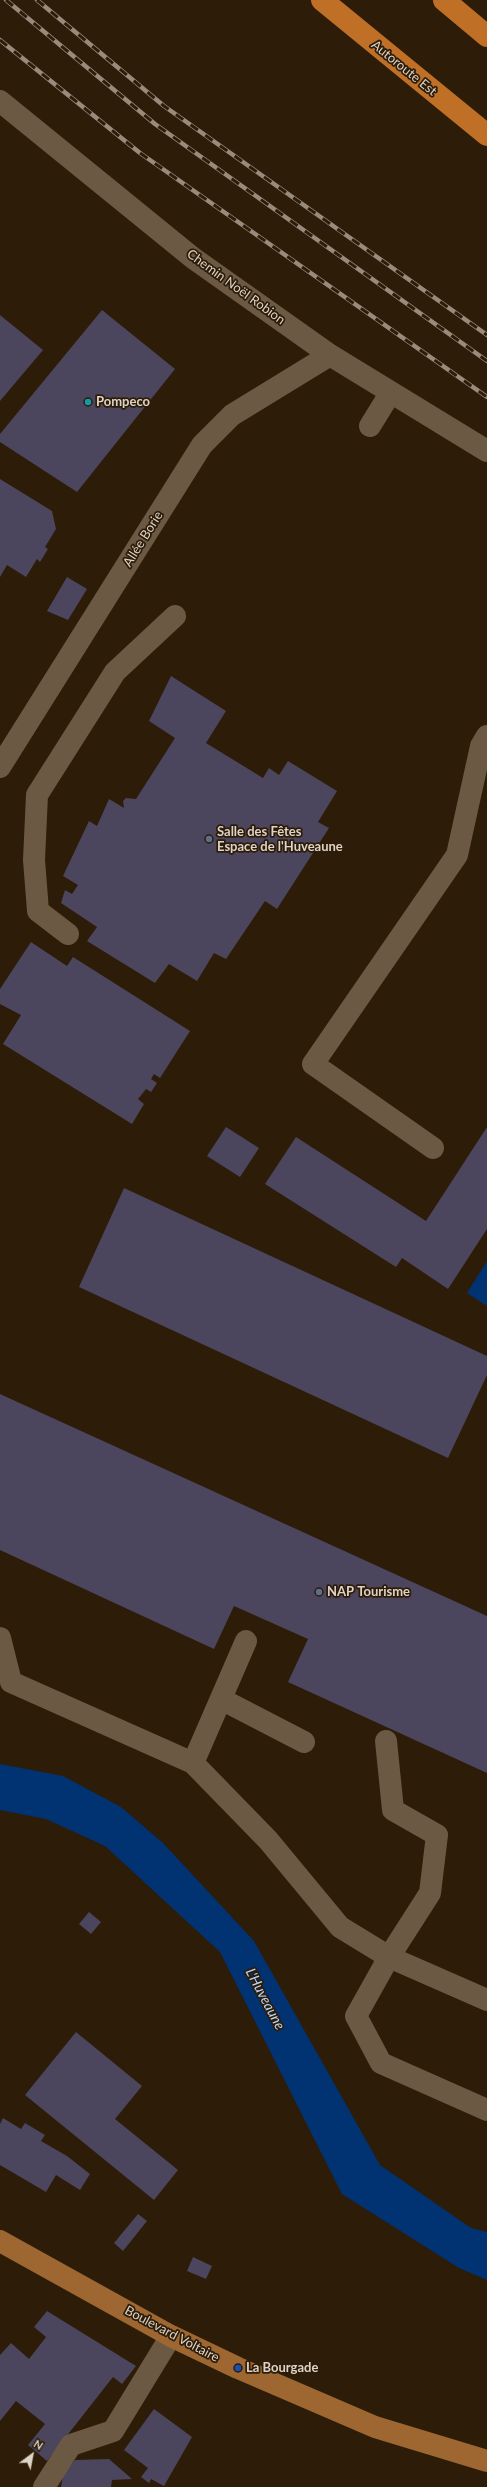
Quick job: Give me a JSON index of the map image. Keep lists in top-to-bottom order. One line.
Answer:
{"streets":{"highway":["Autoroute Est"],"main road":["Boulevard Voltaire"],"street":["Chemin Noël Robion","Allée Borie"]},"crossings":[["Chemin Noël Robion","Allée Borie"]],"water":["L'Huveaune"],"places":["Pompeco","Salle des Fêtes Espace de l'Huveaune","NAP Tourisme","La Bourgade"],"north":"top right"}
